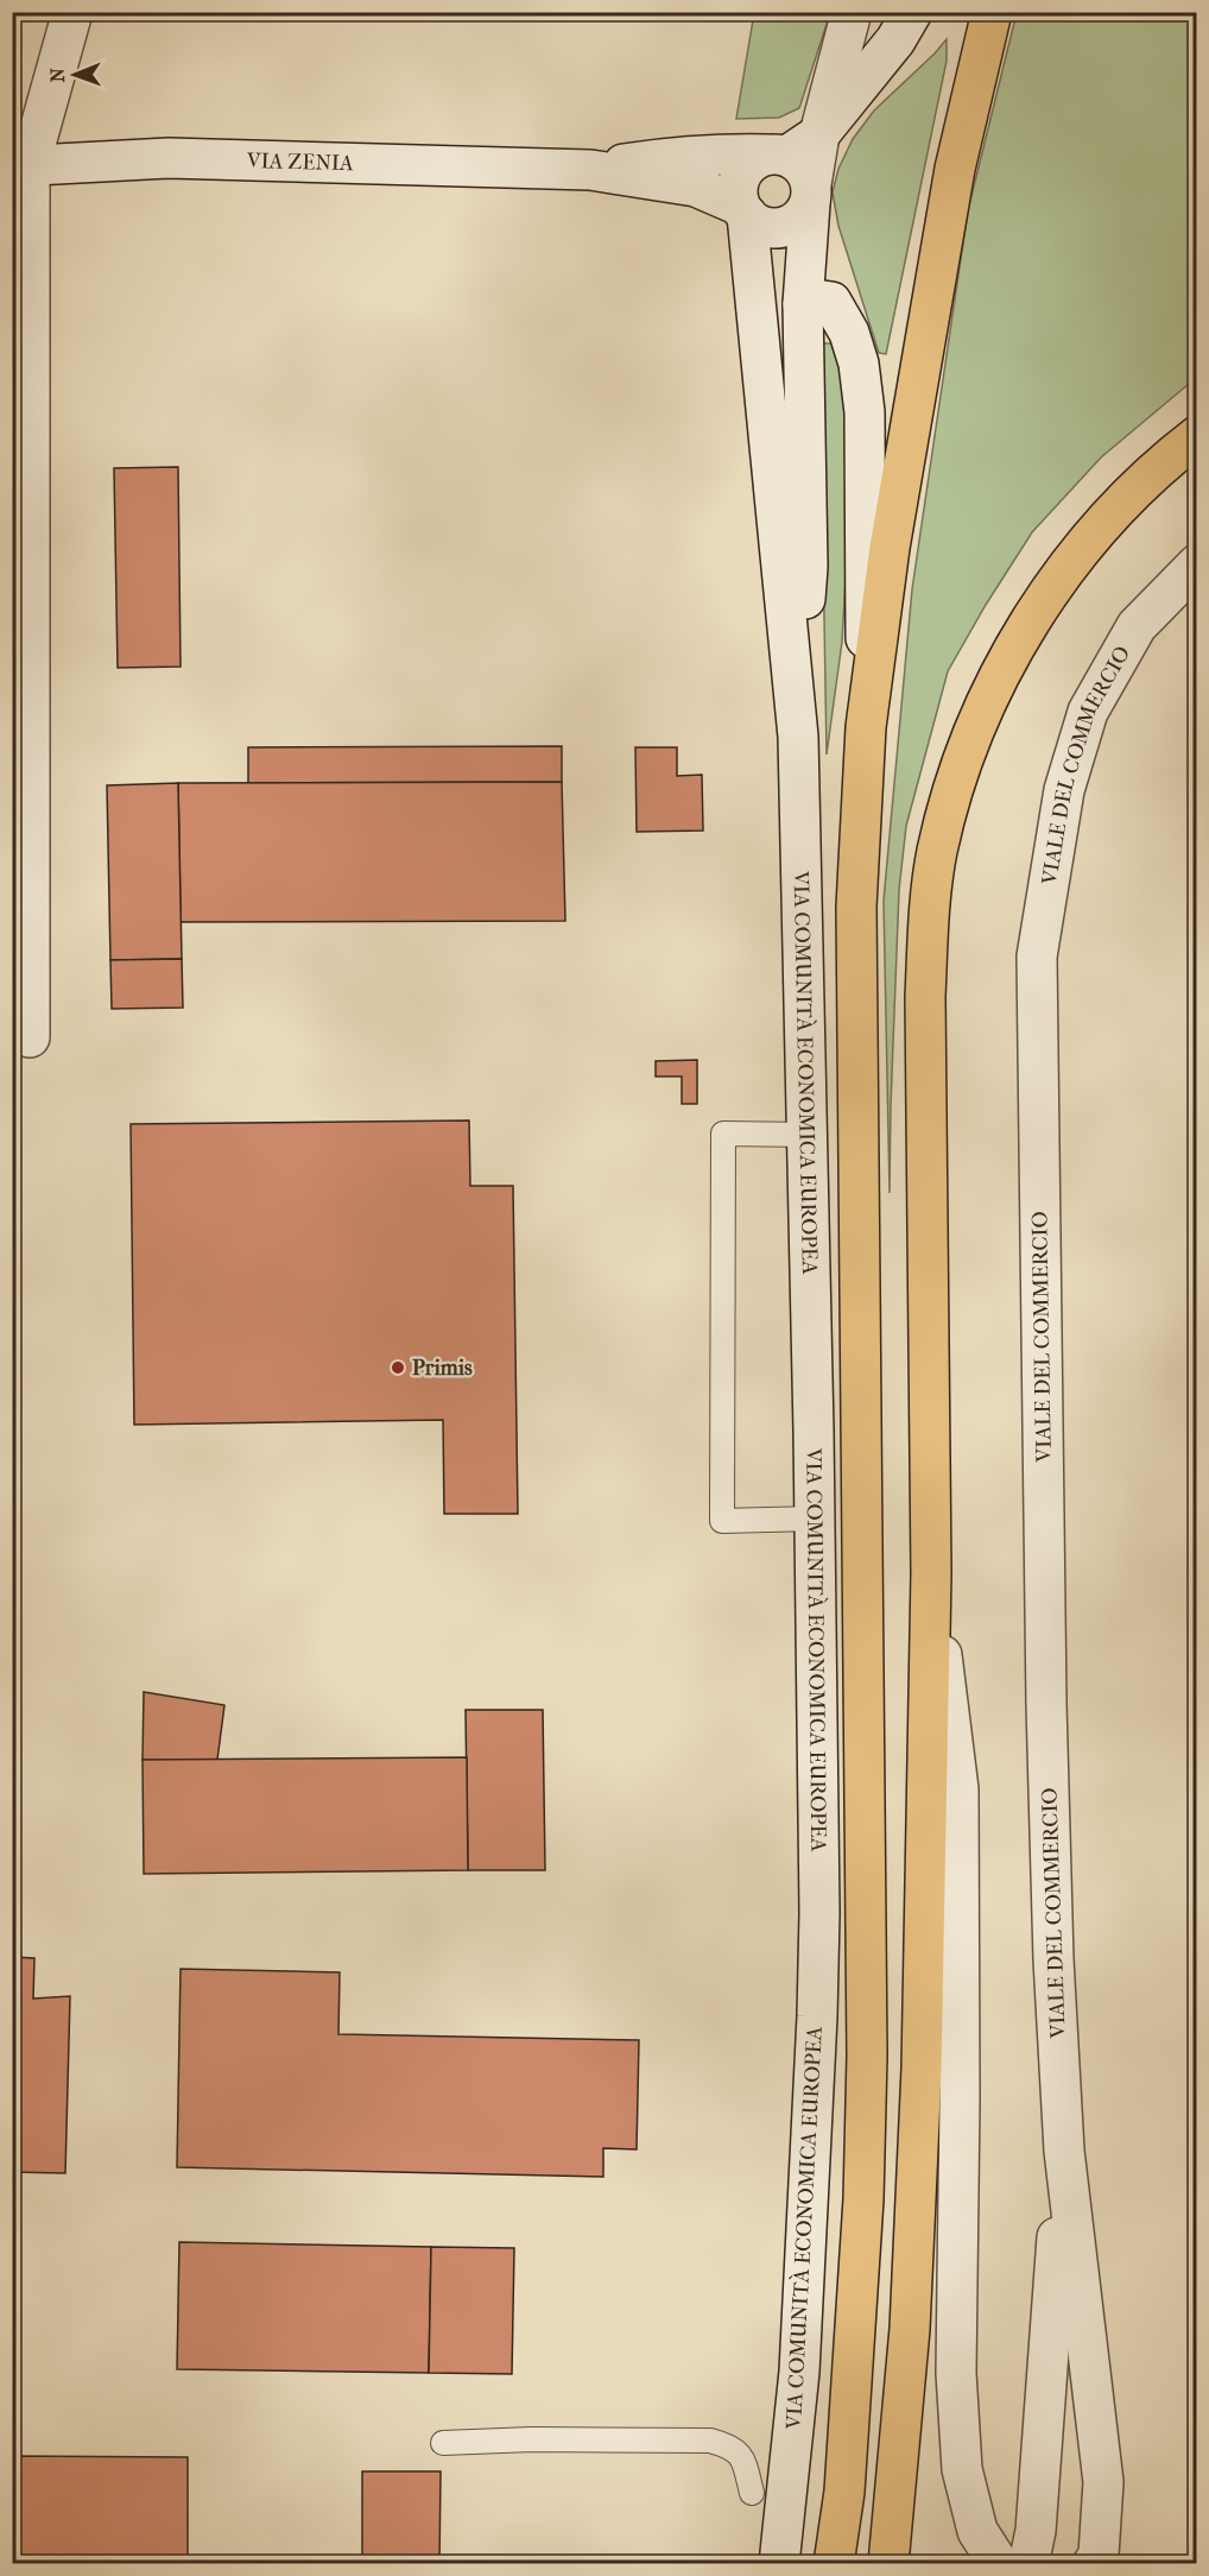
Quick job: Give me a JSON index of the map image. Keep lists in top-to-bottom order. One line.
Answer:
{"streets":{"street":["VIA ZENIA","VIALE DEL COMMERCIO","VIA COMUNITÀ ECONOMICA EUROPEA"]},"places":["Primis"],"north":"left"}
